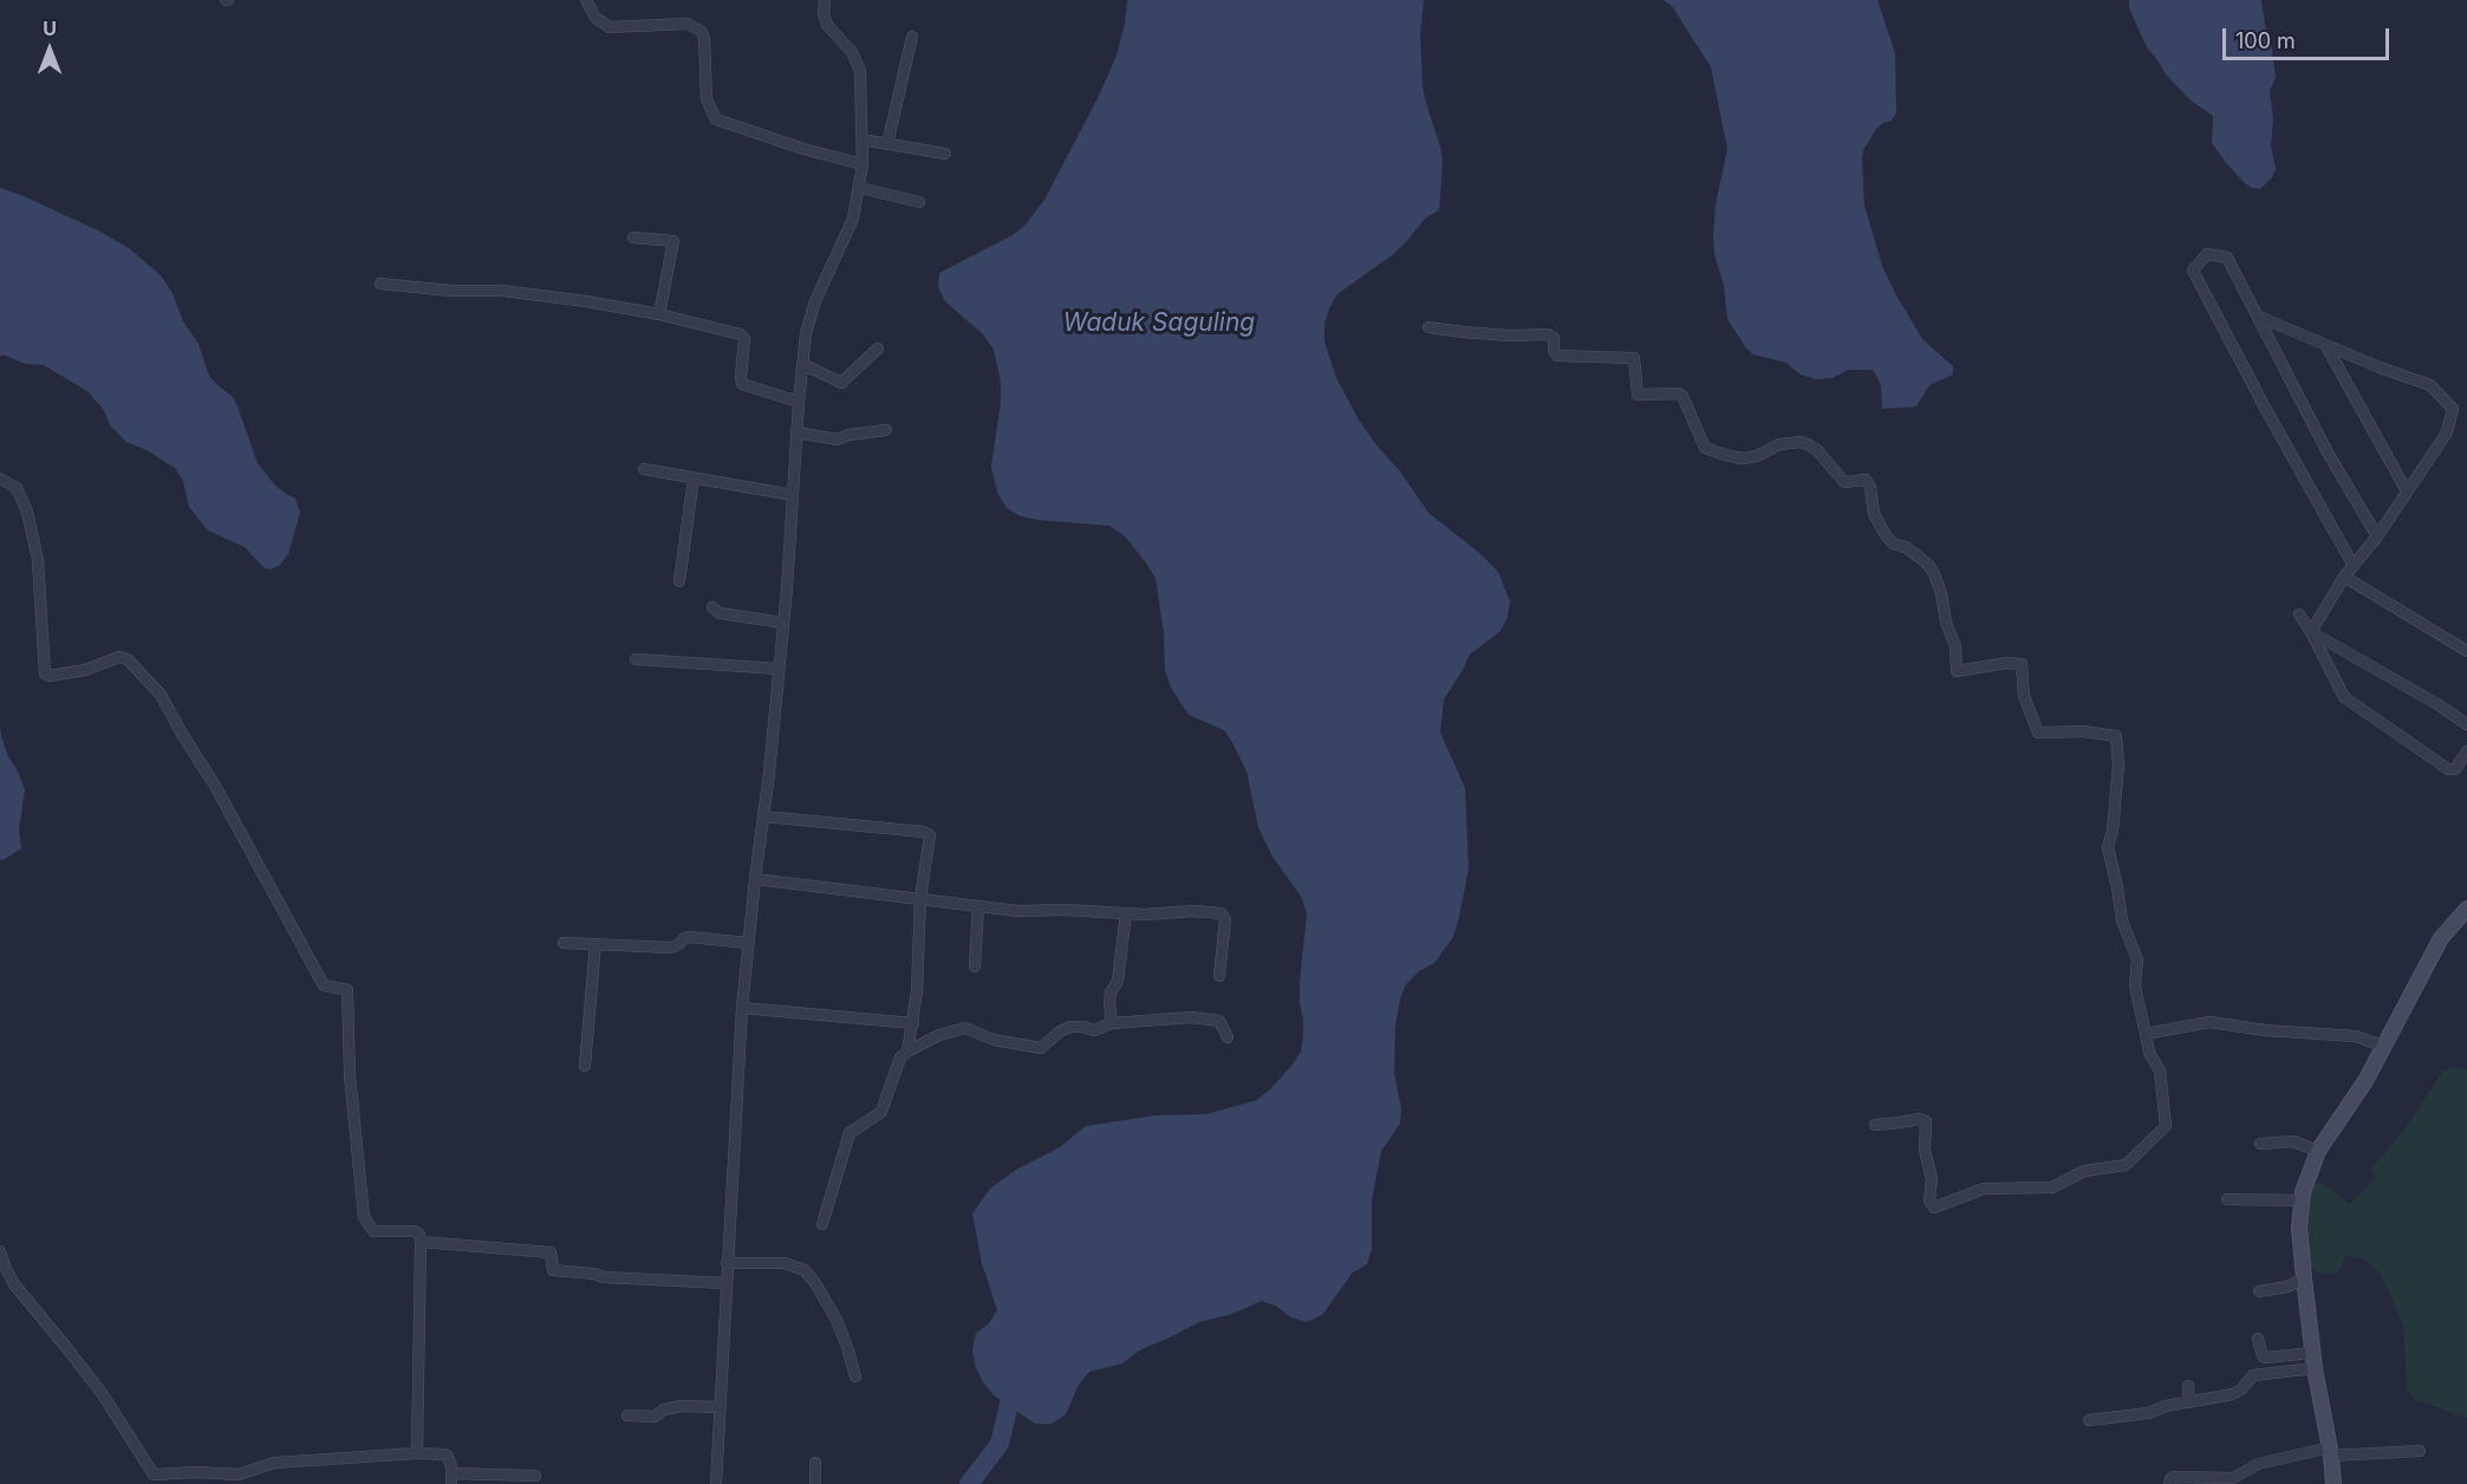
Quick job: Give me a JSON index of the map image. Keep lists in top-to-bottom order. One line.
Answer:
{"water":["Waduk Saguling"],"scale_bar":"100 m","north":"top"}
